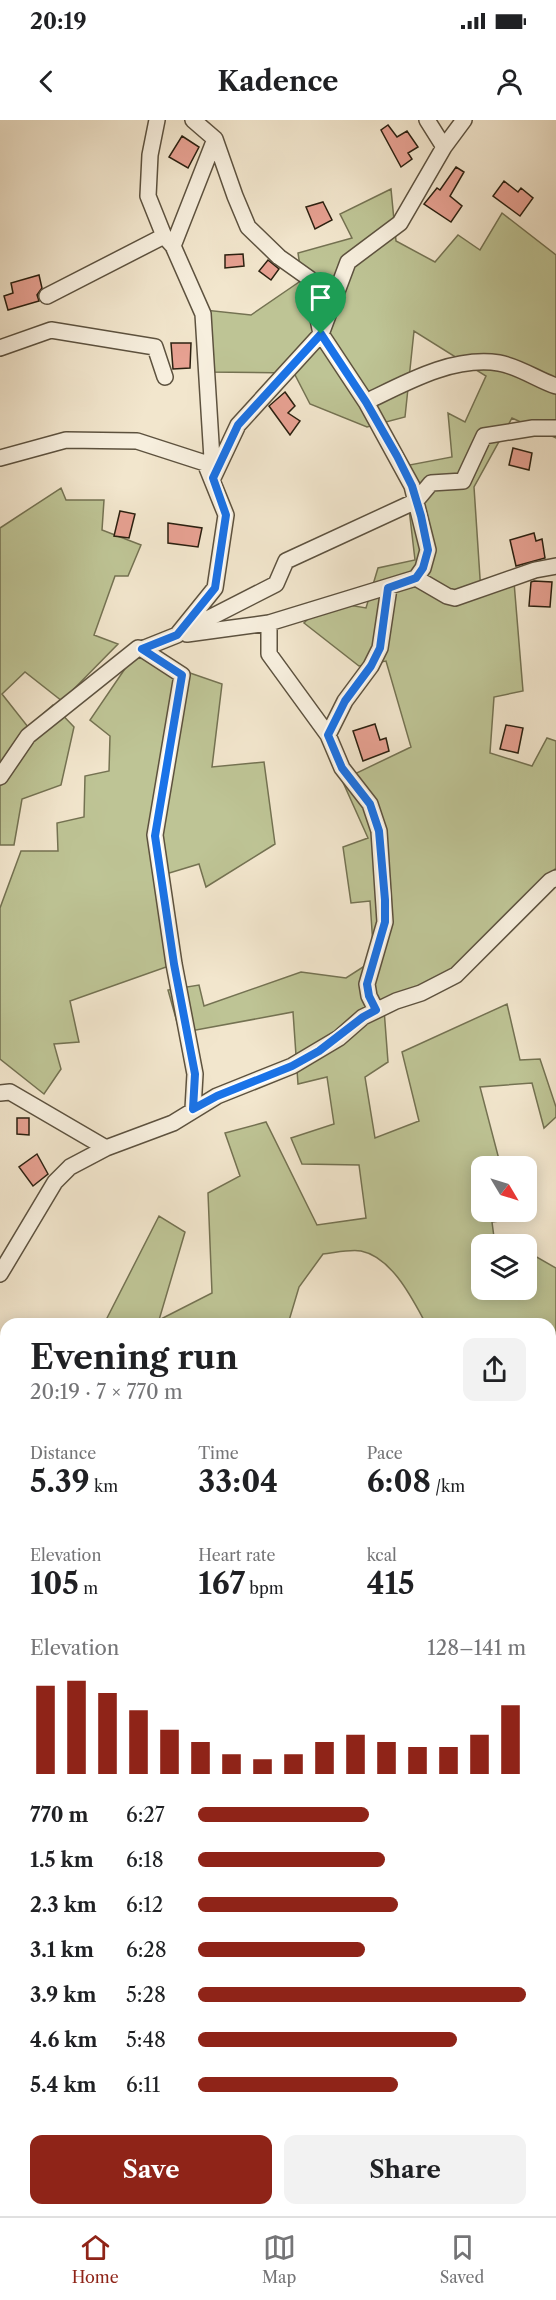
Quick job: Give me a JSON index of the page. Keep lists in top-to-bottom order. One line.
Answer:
{"north":"bottom right","page":{"status":"20:19","header":"Kadence","heading":["Evening run","20:19 · 7 × 770 m"],"stats":[["Distance","5.39 km"],["Time","33:04"],["Pace","6:08 /km"],["Elevation","105 m"],["Heart rate","167 bpm"],["kcal","415"]],"chart":["Elevation","128–141 m"],"list":[{"name":"770 m","note":"6:27"},{"name":"1.5 km","note":"6:18"},{"name":"2.3 km","note":"6:12"},{"name":"3.1 km","note":"6:28"},{"name":"3.9 km","note":"5:28"},{"name":"4.6 km","note":"5:48"},{"name":"5.4 km","note":"6:11"}],"buttons":["Save","Share"],"tabs":["Home","Map","Saved"]}}
